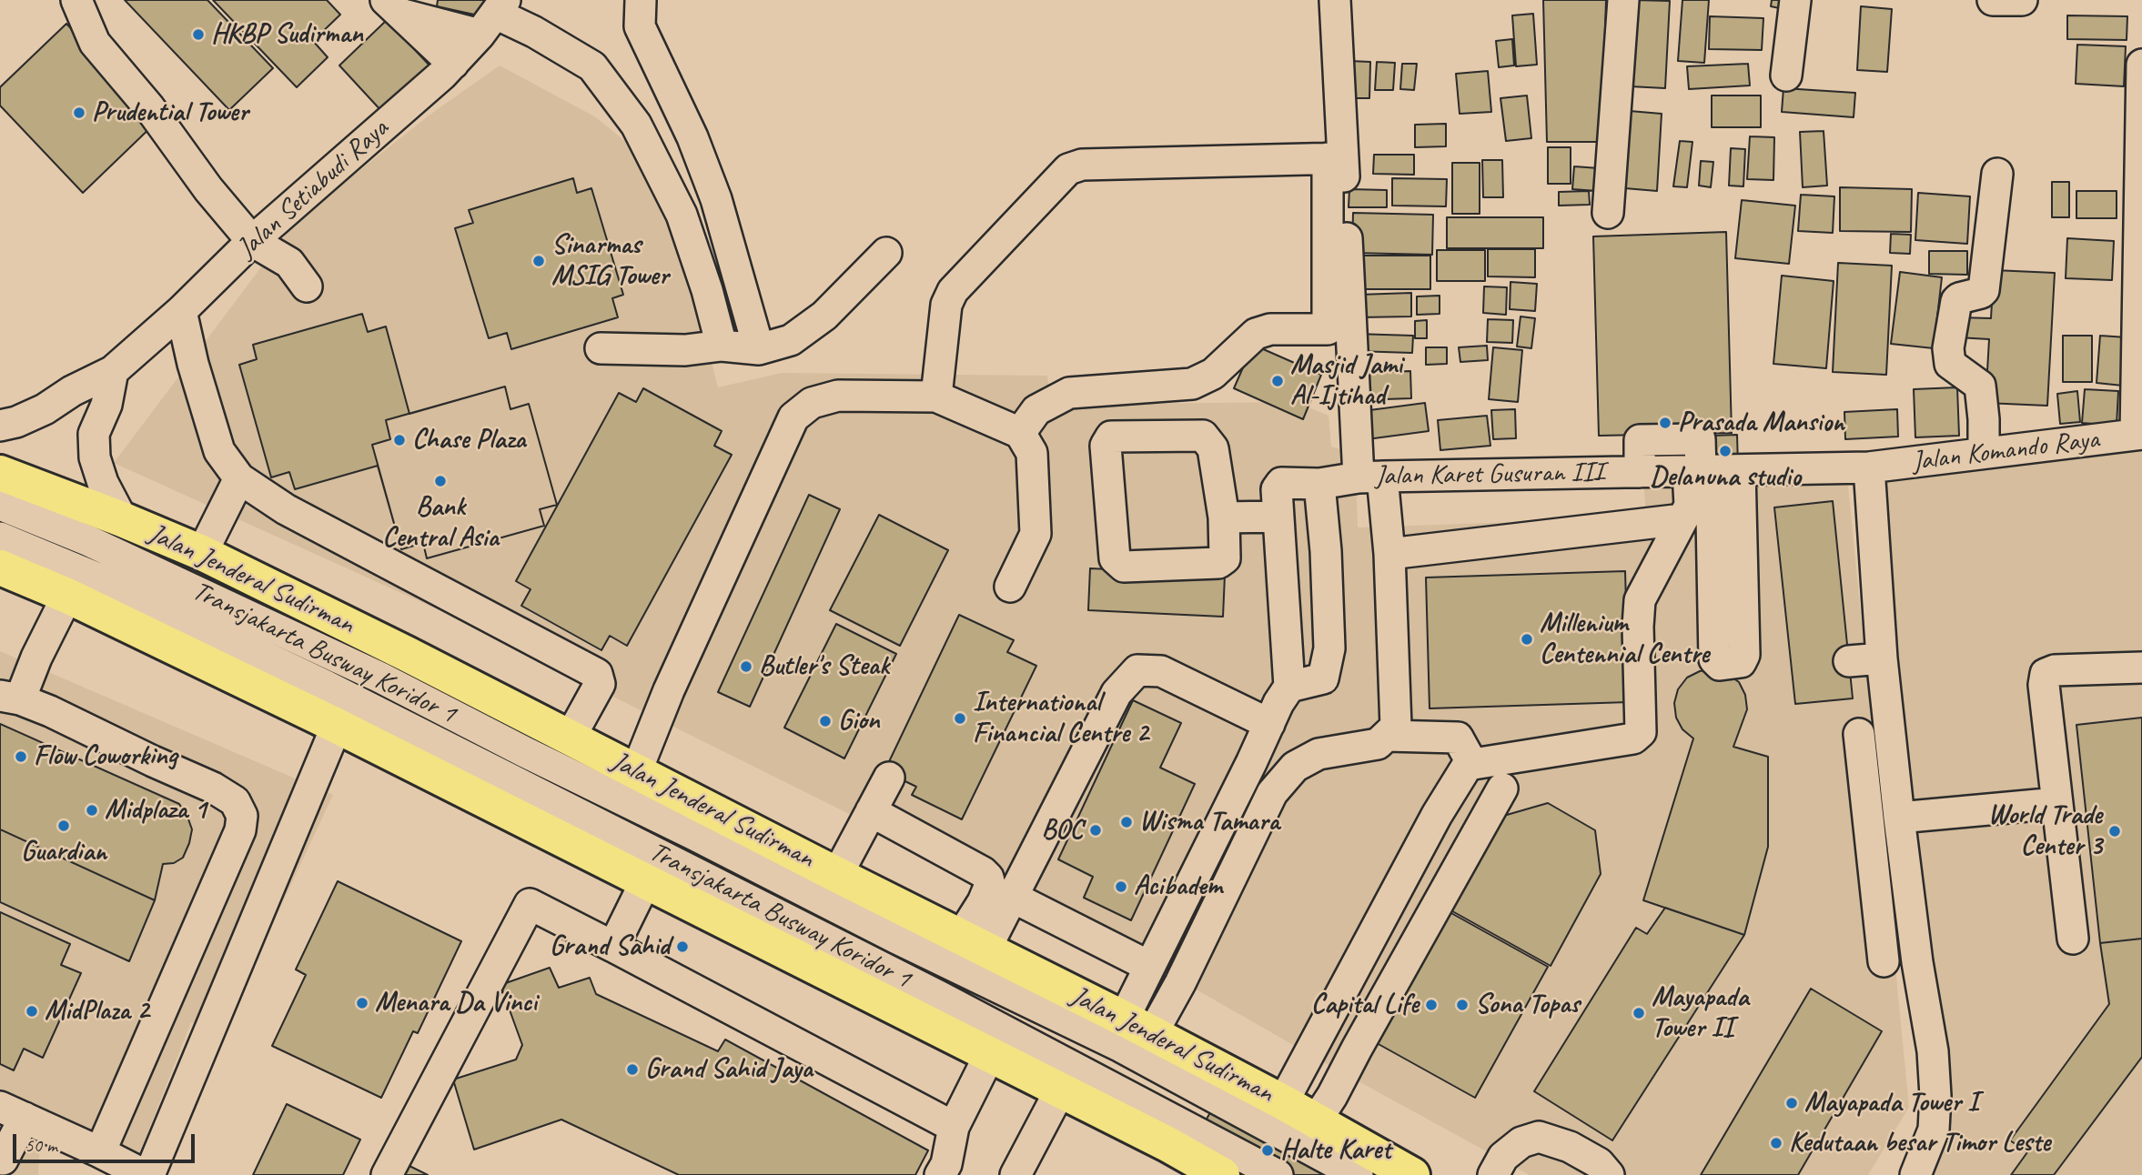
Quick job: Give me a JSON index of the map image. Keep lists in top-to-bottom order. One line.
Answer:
{"streets":{"main road":["Jalan Jenderal Sudirman"],"street":["Jalan Setiabudi Raya","Jalan Komando Raya","Jalan Karet Gusuran III","Transjakarta Busway Koridor 1"]},"crossings":[["Jalan Komando Raya","Jalan Karet Gusuran III"]],"places":["HKBP Sudirman","Prudential Tower","Sinarmas MSIG Tower","Masjid Jami Al-Ijtihad","Prasada Mansion","Chase Plaza","Delanuna studio","Bank Central Asia","Millenium Centennial Centre","Butler's Steak","International Financial Centre 2","Gion","Flow Coworking","Midplaza 1","Wisma Tamara","Guardian","BOC","World Trade Center 3","Acibadem","Grand Sahid","Menara Da Vinci","Capital Life","Sona Topas","MidPlaza 2","Mayapada Tower II","Grand Sahid Jaya","Mayapada Tower I","Kedutaan besar Timor Leste","Halte Karet"],"scale_bar":"50 m"}
